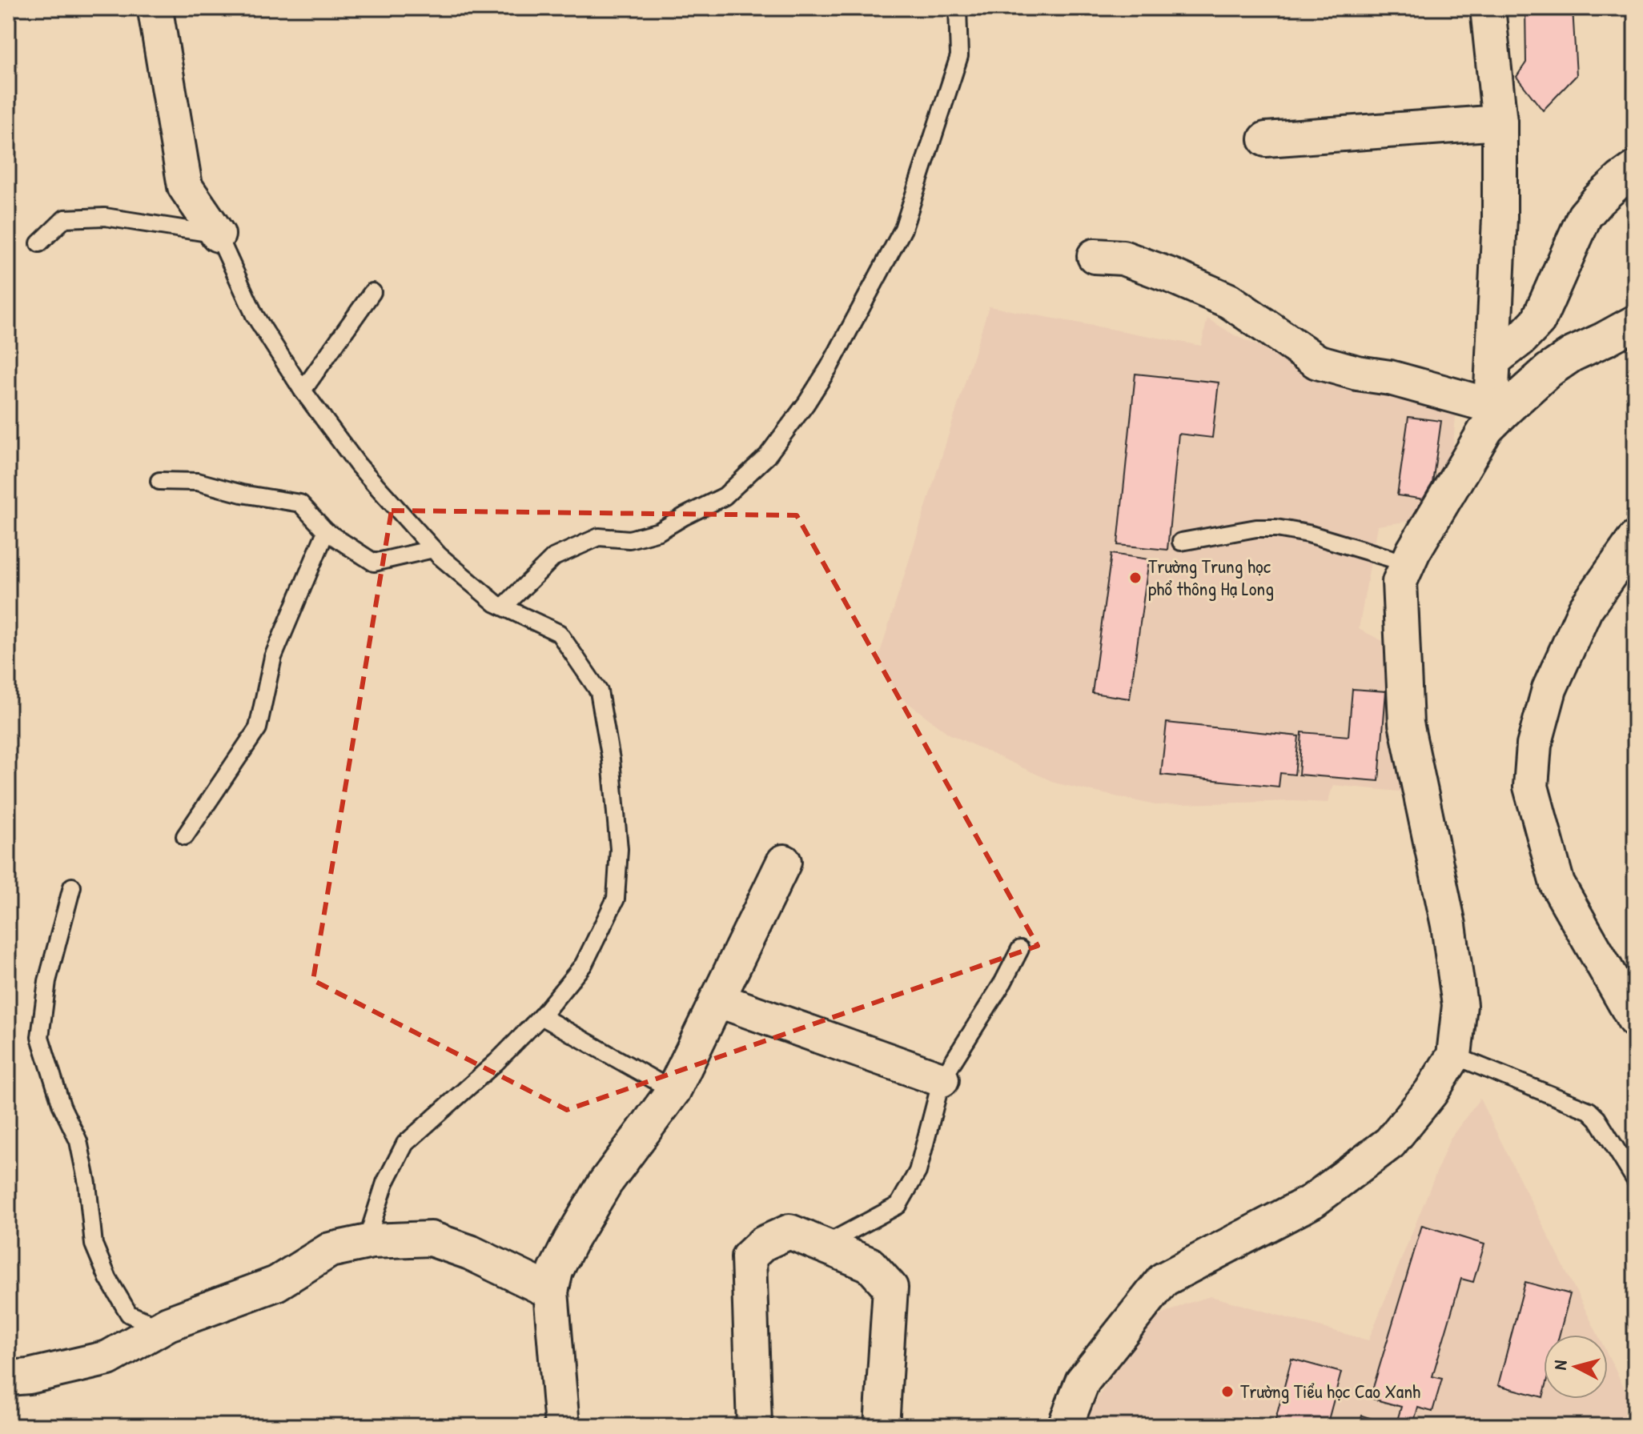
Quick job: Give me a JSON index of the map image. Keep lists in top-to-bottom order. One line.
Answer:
{"places":["Trường Trung học phổ thông Hạ Long","Trường Tiểu học Cao Xanh"],"north":"left"}
